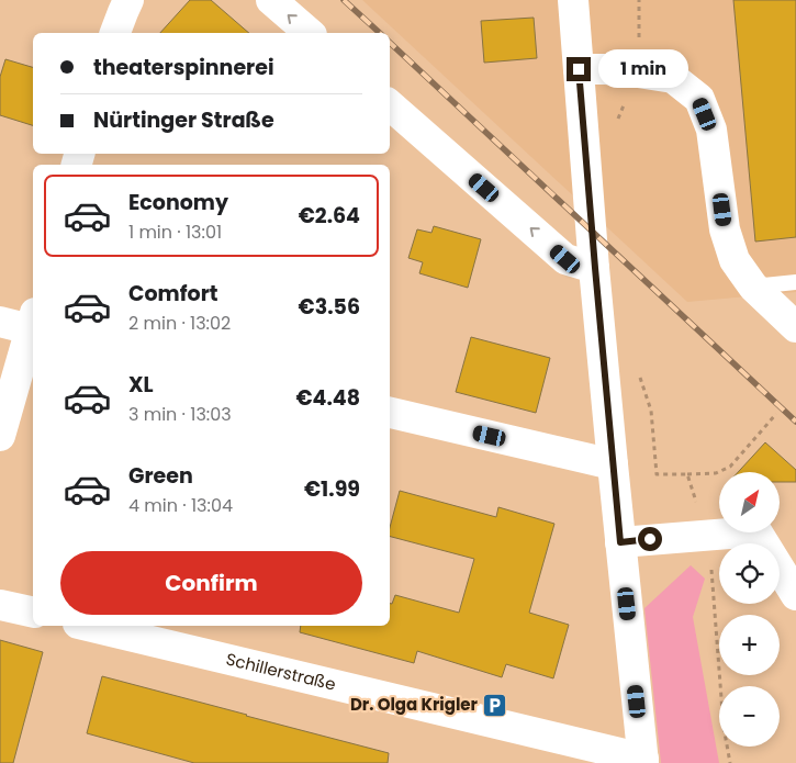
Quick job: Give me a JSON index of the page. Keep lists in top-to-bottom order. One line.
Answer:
{"streets":{"street":["Schillerstraße"]},"places":{"parking":["Dr. Olga Krigler"]},"north":"top right","page":{"banner":["theaterspinnerei","Nürtinger Straße"],"bubble":"1 min","list":[{"name":"Economy","note":"1 min · 13:01","value":"€2.64"},{"name":"Comfort","note":"2 min · 13:02","value":"€3.56"},{"name":"XL","note":"3 min · 13:03","value":"€4.48"},{"name":"Green","note":"4 min · 13:04","value":"€1.99"}],"map_buttons":["+","−"],"buttons":"Confirm"}}
